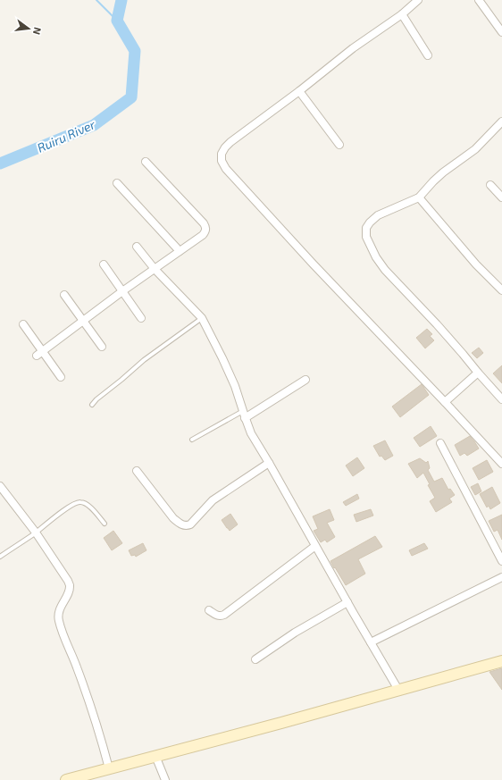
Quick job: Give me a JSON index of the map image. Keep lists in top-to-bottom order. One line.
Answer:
{"water":["Ruiru River"],"north":"right"}
